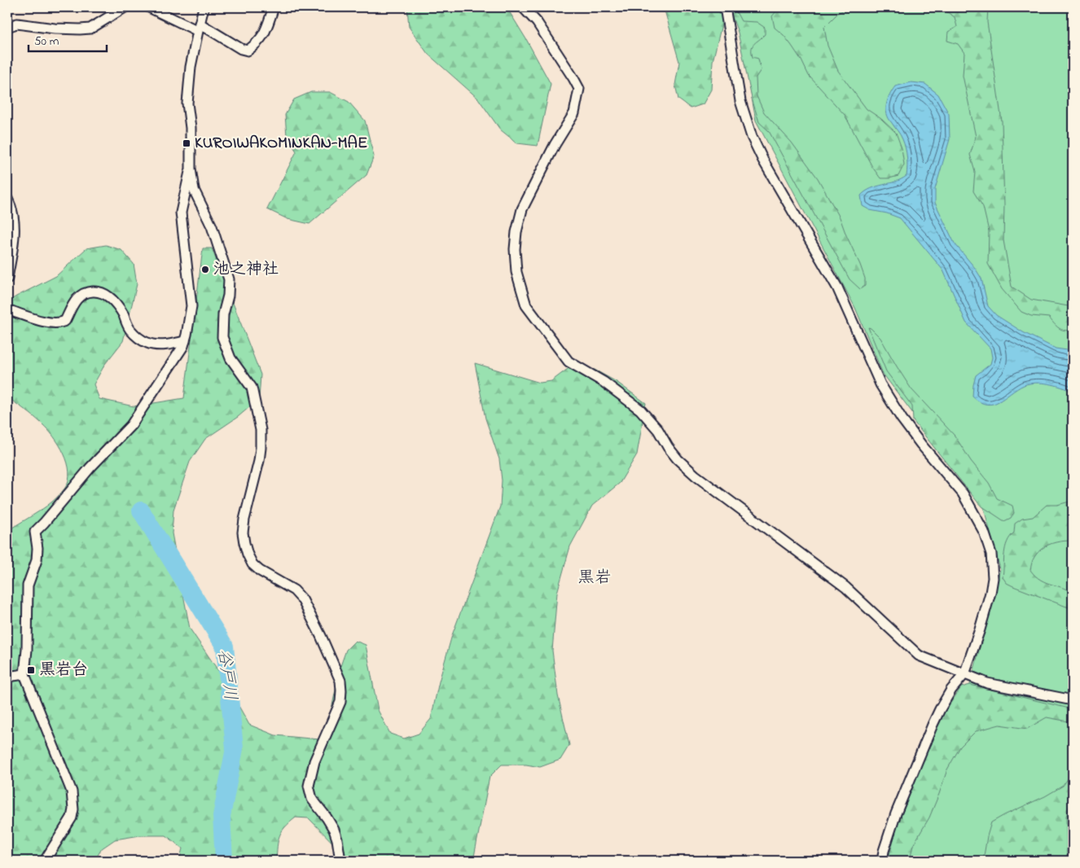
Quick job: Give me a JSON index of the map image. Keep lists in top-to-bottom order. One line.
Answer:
{"districts":["黒岩"],"water":["谷戸川"],"places":{"transit":["KUROIWAKOMINKAN-MAE","黒岩台"],"other":["池之神社"]},"scale_bar":"50 m"}
